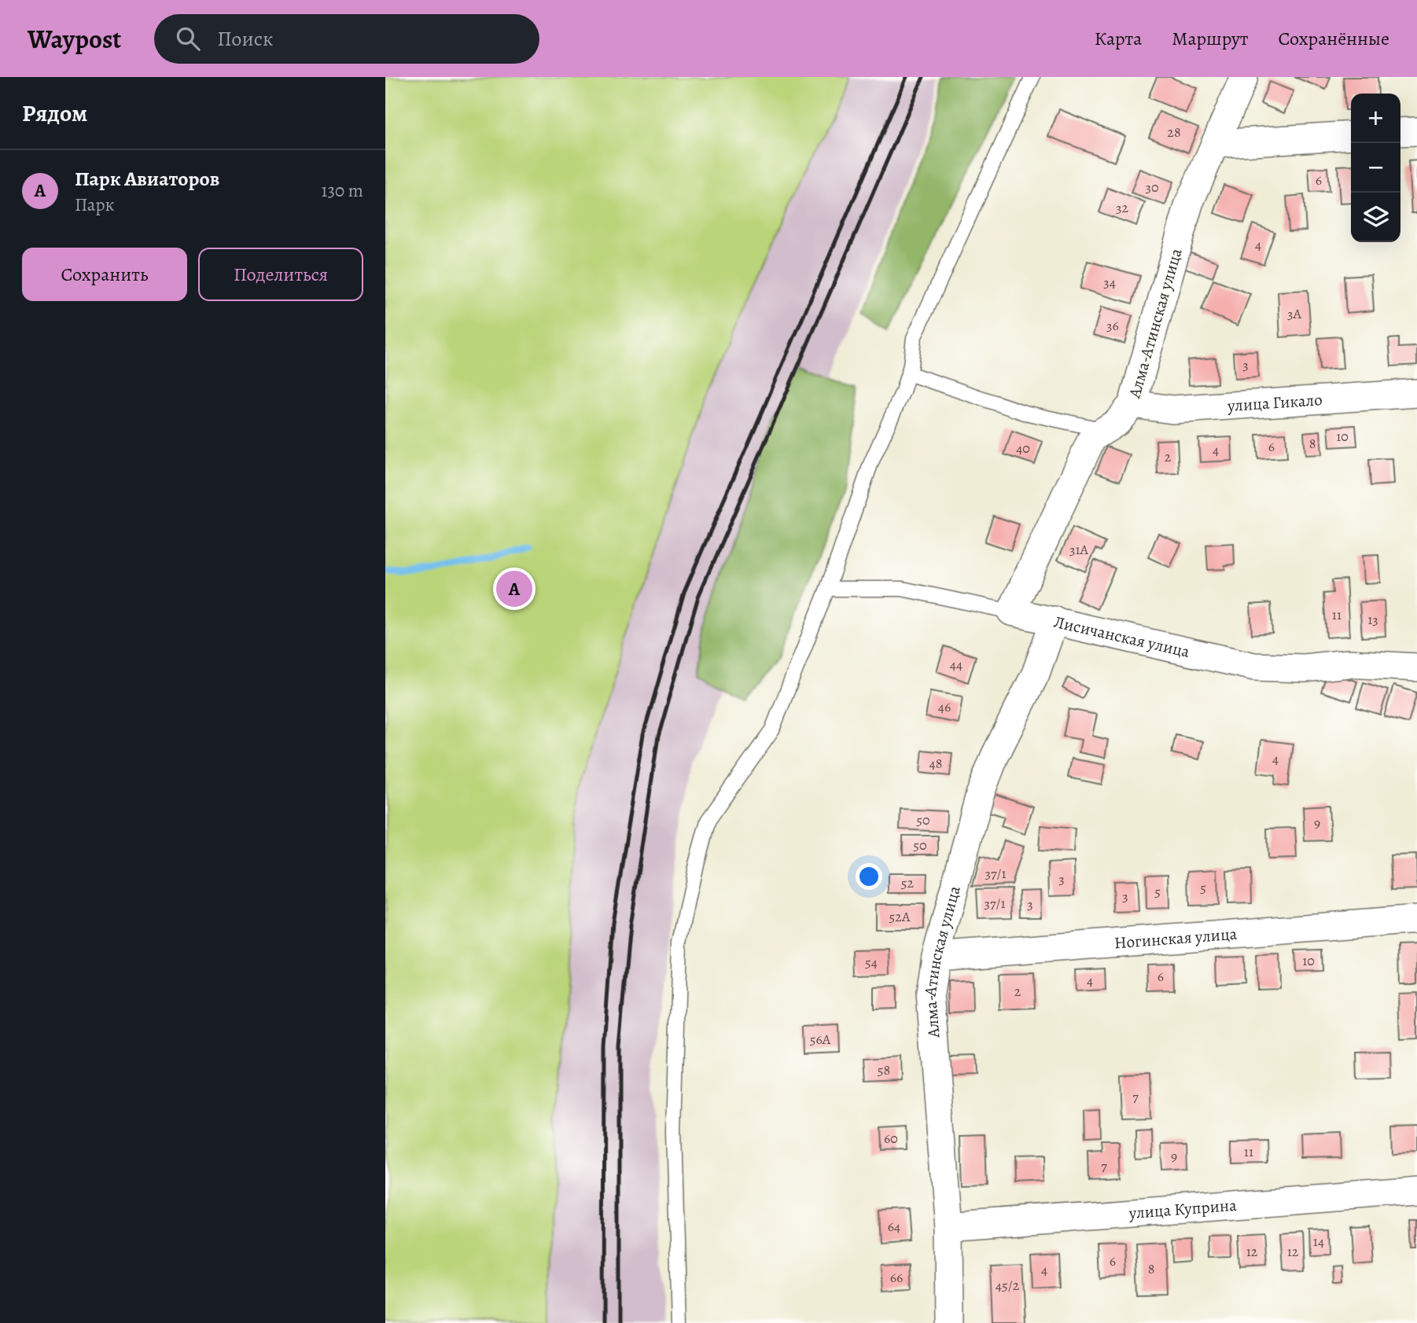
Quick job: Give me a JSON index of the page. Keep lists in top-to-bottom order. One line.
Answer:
{"streets":{"street":["Алма-Атинская улица","улица Гикало","Лисичанская улица","Ногинская улица","улица Куприна"]},"crossings":[["Алма-Атинская улица","улица Гикало"],["Алма-Атинская улица","Лисичанская улица"],["Алма-Атинская улица","Ногинская улица"],["Алма-Атинская улица","улица Куприна"]],"house_numbers":["28","6","30","32","4","34","3А","36","3","10","8","6","40","4","2","31А","11","13","44","46","4","48","50","9","50","37/1","3","52","5","5","3","37/1","3","52А","10","54","6","4","2","56А","58","7","60","11","9","7","64","14","12","12","6","8","4","66","45/2"],"page":{"header":"Waypost","search":"Поиск","nav":["Карта","Маршрут","Сохранённые"],"heading":"Рядом","map_buttons":["+","−"],"list":[{"mark":"A","name":"Парк Авиаторов","note":"Парк","value":"130 m"}],"buttons":["Сохранить","Поделиться"],"pins":"A"}}
